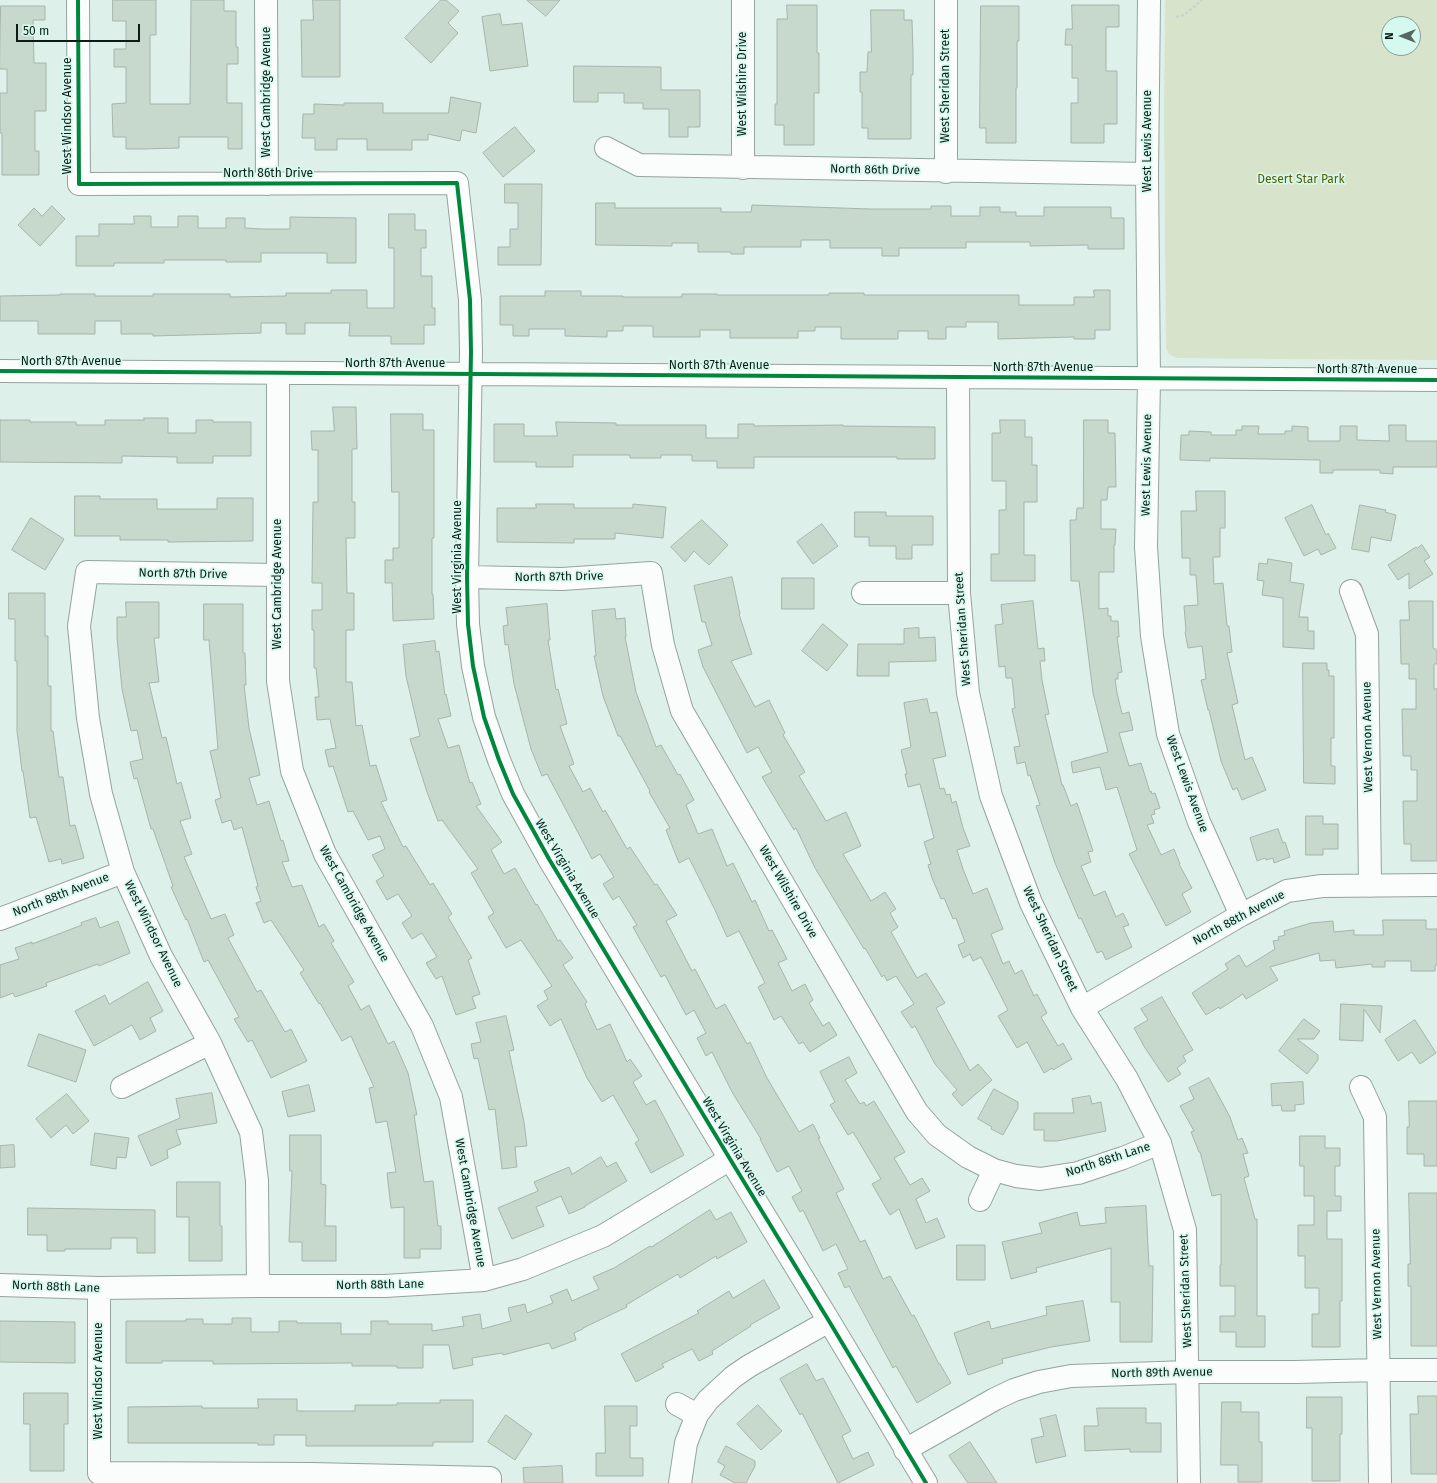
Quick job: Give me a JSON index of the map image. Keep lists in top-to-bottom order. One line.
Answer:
{"streets":{"street":["West Wilshire Drive","West Sheridan Street","West Cambridge Avenue","West Windsor Avenue","West Lewis Avenue","North 86th Drive","North 87th Avenue","West Virginia Avenue","North 87th Drive","West Vernon Avenue","North 88th Avenue","North 88th Lane","North 89th Avenue"]},"crossings":[["West Wilshire Drive","North 86th Drive"],["West Wilshire Drive","North 87th Drive"],["West Wilshire Drive","North 88th Lane"],["West Sheridan Street","North 86th Drive"],["West Sheridan Street","North 87th Avenue"],["West Sheridan Street","North 88th Avenue"],["West Sheridan Street","North 88th Lane"],["West Sheridan Street","North 89th Avenue"],["West Cambridge Avenue","North 86th Drive"],["West Cambridge Avenue","North 87th Avenue"],["West Cambridge Avenue","North 87th Drive"],["West Cambridge Avenue","North 88th Lane"],["West Windsor Avenue","North 86th Drive"],["West Windsor Avenue","North 87th Drive"],["West Windsor Avenue","North 88th Avenue"],["West Windsor Avenue","North 88th Lane"],["West Lewis Avenue","North 86th Drive"],["West Lewis Avenue","North 87th Avenue"],["West Lewis Avenue","North 88th Avenue"],["North 86th Drive","West Virginia Avenue"],["North 87th Avenue","West Virginia Avenue"],["West Virginia Avenue","North 87th Drive"],["West Virginia Avenue","North 88th Lane"],["West Virginia Avenue","North 89th Avenue"],["West Vernon Avenue","North 88th Avenue"],["West Vernon Avenue","North 89th Avenue"]],"parks":["Desert Star Park"],"scale_bar":"50 m","north":"left"}
